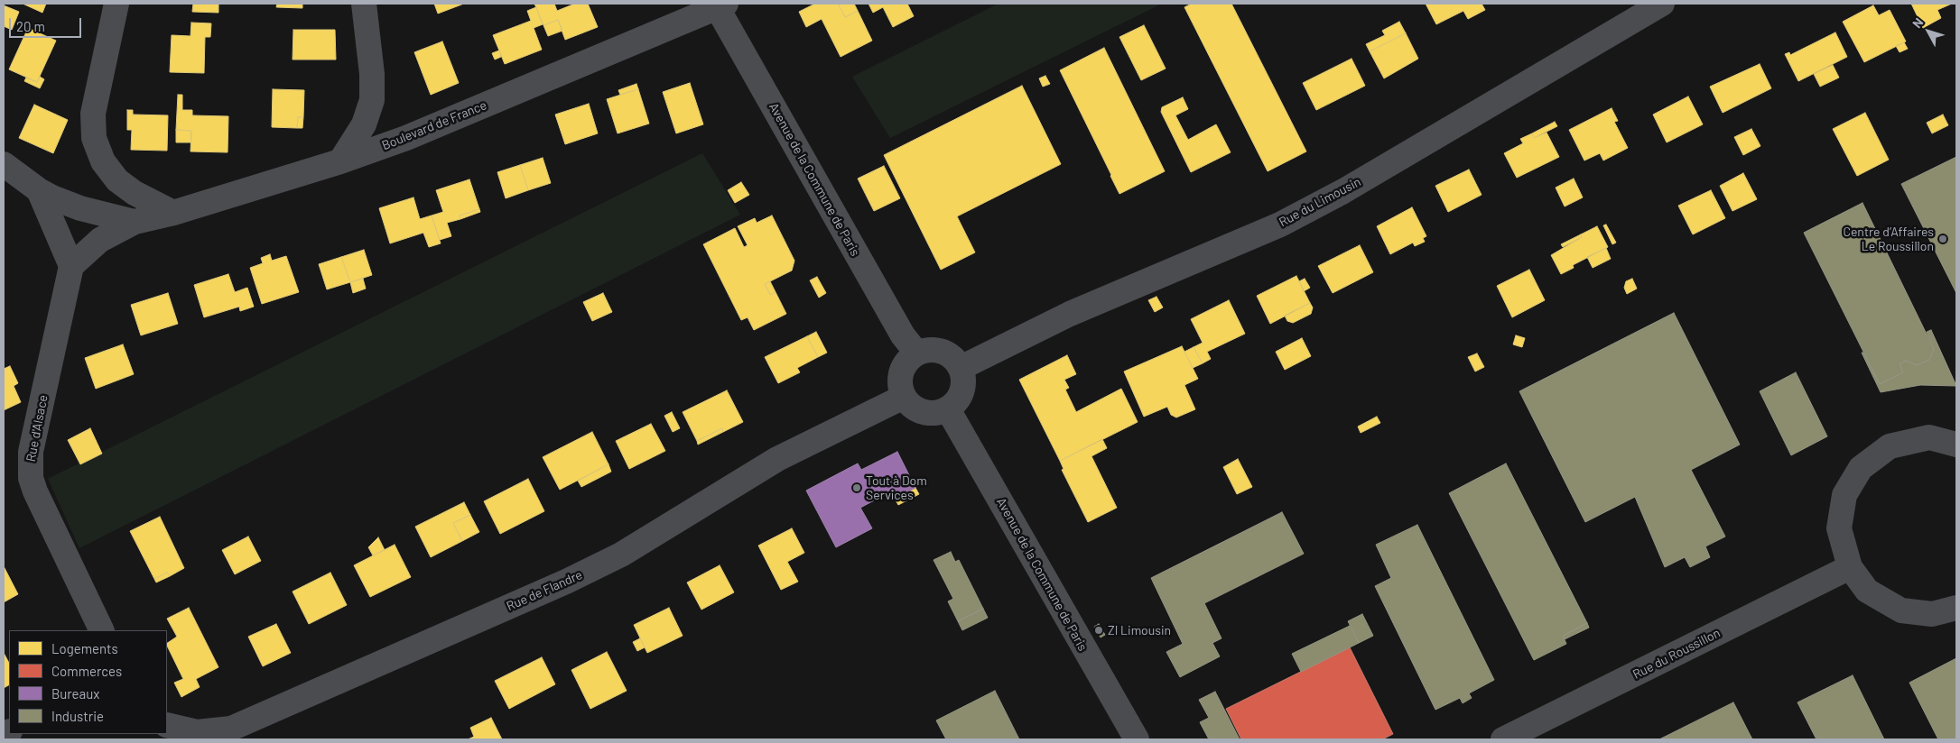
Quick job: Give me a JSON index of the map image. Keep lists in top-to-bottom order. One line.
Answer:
{"streets":{"street":["Boulevard de France","Avenue de la Commune de Paris","Rue du Limousin","Rue d'Alsace","Rue de Flandre","Rue du Roussillon"]},"crossings":[["Boulevard de France","Avenue de la Commune de Paris"],["Boulevard de France","Rue d'Alsace"],["Avenue de la Commune de Paris","Rue du Limousin"],["Avenue de la Commune de Paris","Rue de Flandre"],["Rue du Limousin","Rue de Flandre"]],"places":["Centre d’Affaires Le Roussillon","Tout à Dom Services","ZI Limousin"],"legend":["Logements","Commerces","Bureaux","Industrie"],"scale_bar":"20 m","north":"top left"}
